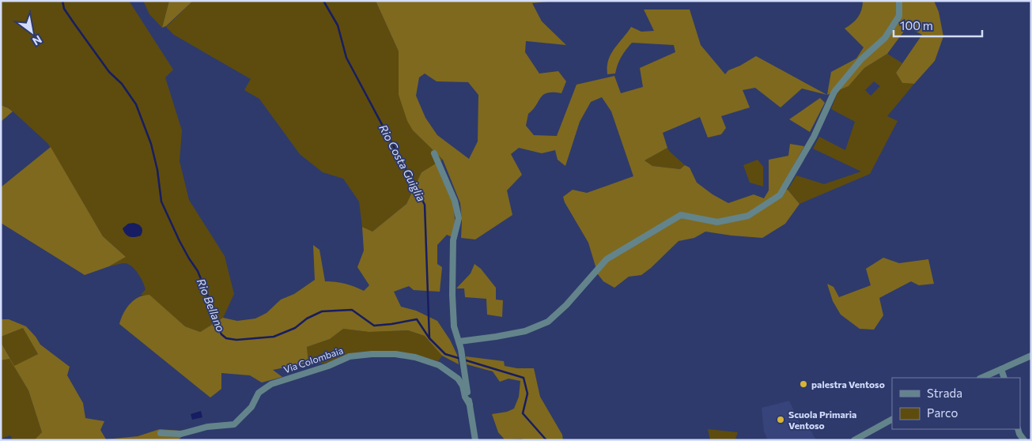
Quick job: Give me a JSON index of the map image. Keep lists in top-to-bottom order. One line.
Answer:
{"streets":{"street":["Via Colombaia"]},"water":["Rio Costa Guiglia","Rio Bellano"],"places":["palestra Ventoso","Scuola Primaria Ventoso"],"legend":["Strada","Parco"],"scale_bar":"100 m","north":"bottom right"}
